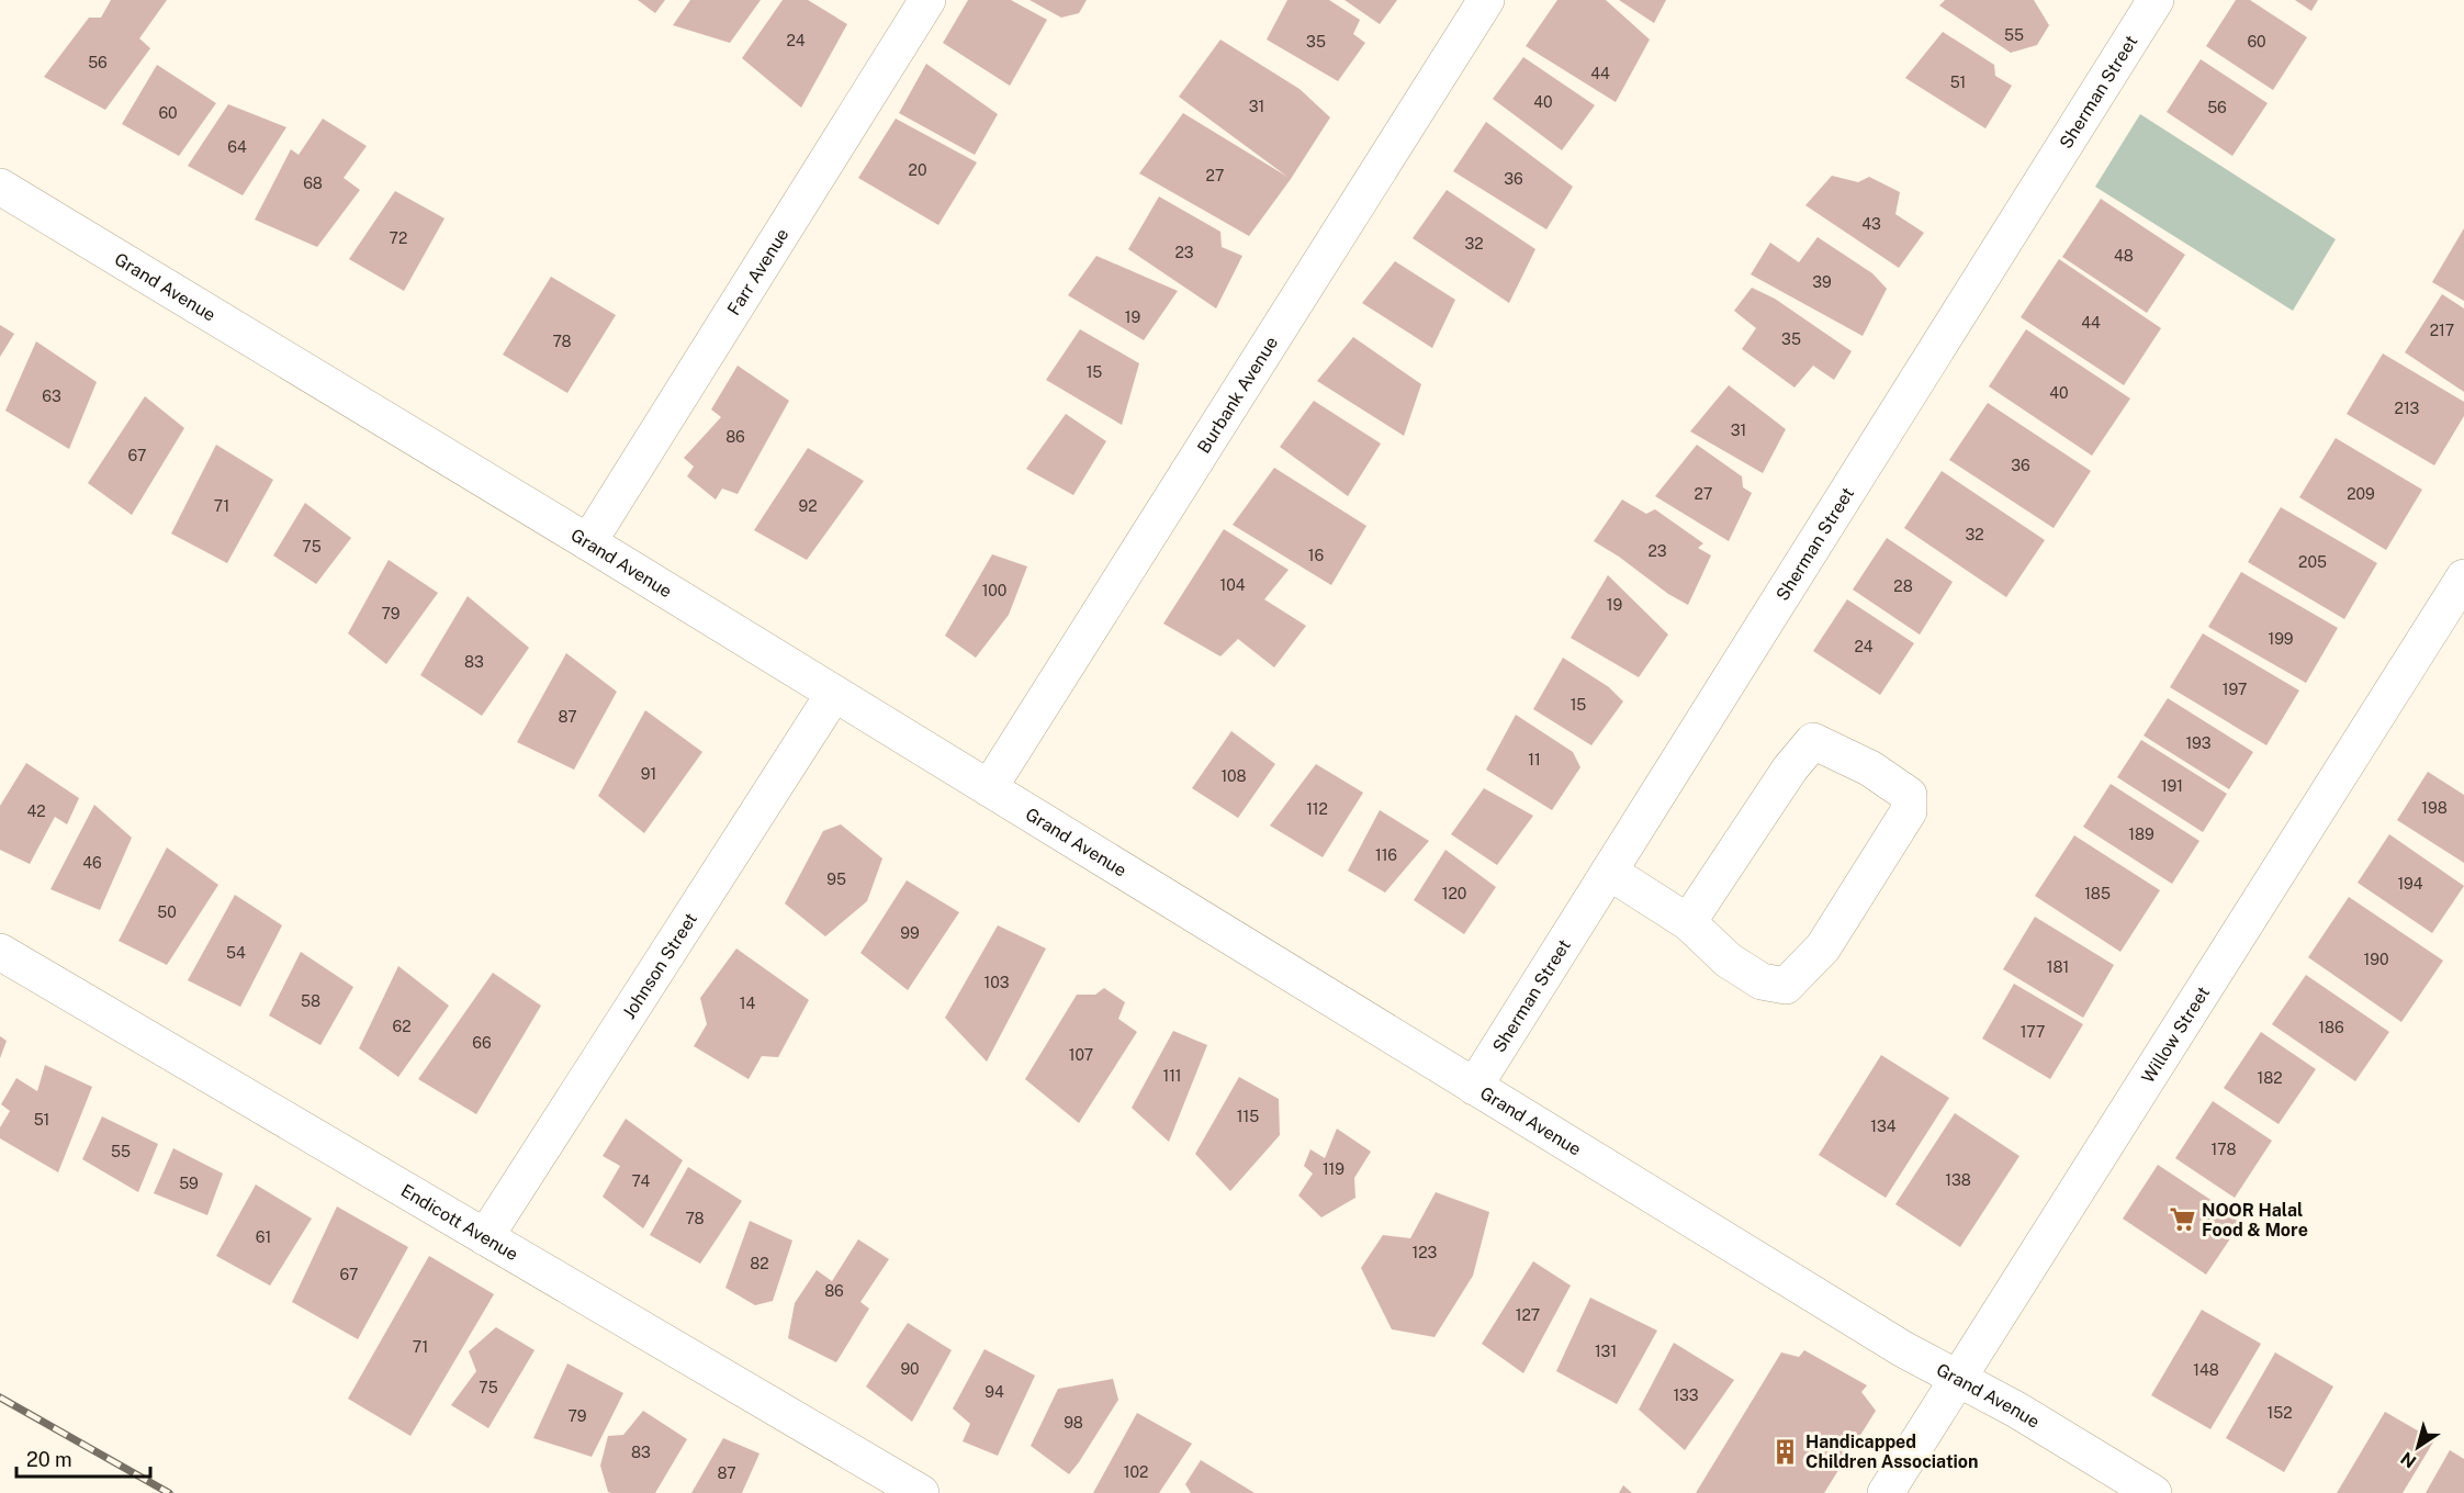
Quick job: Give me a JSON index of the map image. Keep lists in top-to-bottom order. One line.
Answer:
{"streets":{"street":["Sherman Street","Farr Avenue","Grand Avenue","Burbank Avenue","Johnson Street","Willow Street","Endicott Avenue"]},"crossings":[["Sherman Street","Grand Avenue"],["Farr Avenue","Grand Avenue"],["Grand Avenue","Burbank Avenue"],["Grand Avenue","Johnson Street"],["Grand Avenue","Willow Street"],["Johnson Street","Endicott Avenue"]],"places":{"supermarket":["NOOR Halal Food & More"],"building":["Handicapped Children Association"]},"house_numbers":["55","24","35","60","56","44","51","40","31","56","60","64","20","27","36","68","43","72","32","23","48","39","19","44","217","35","78","15","40","63","213","31","86","67","36","27","209","71","92","32","75","23","16","205","104","28","100","19","79","199","24","83","197","15","87","193","11","91","108","191","198","112","42","189","116","46","95","194","120","185","50","99","54","190","181","103","58","14","62","186","177","66","107","111","182","115","51","134","178","55","119","138","74","59","78","61","123","82","67","86","127","71","131","90","148","75","94","133","152","79","98","83","102","87"],"scale_bar":"20 m","north":"bottom left"}
